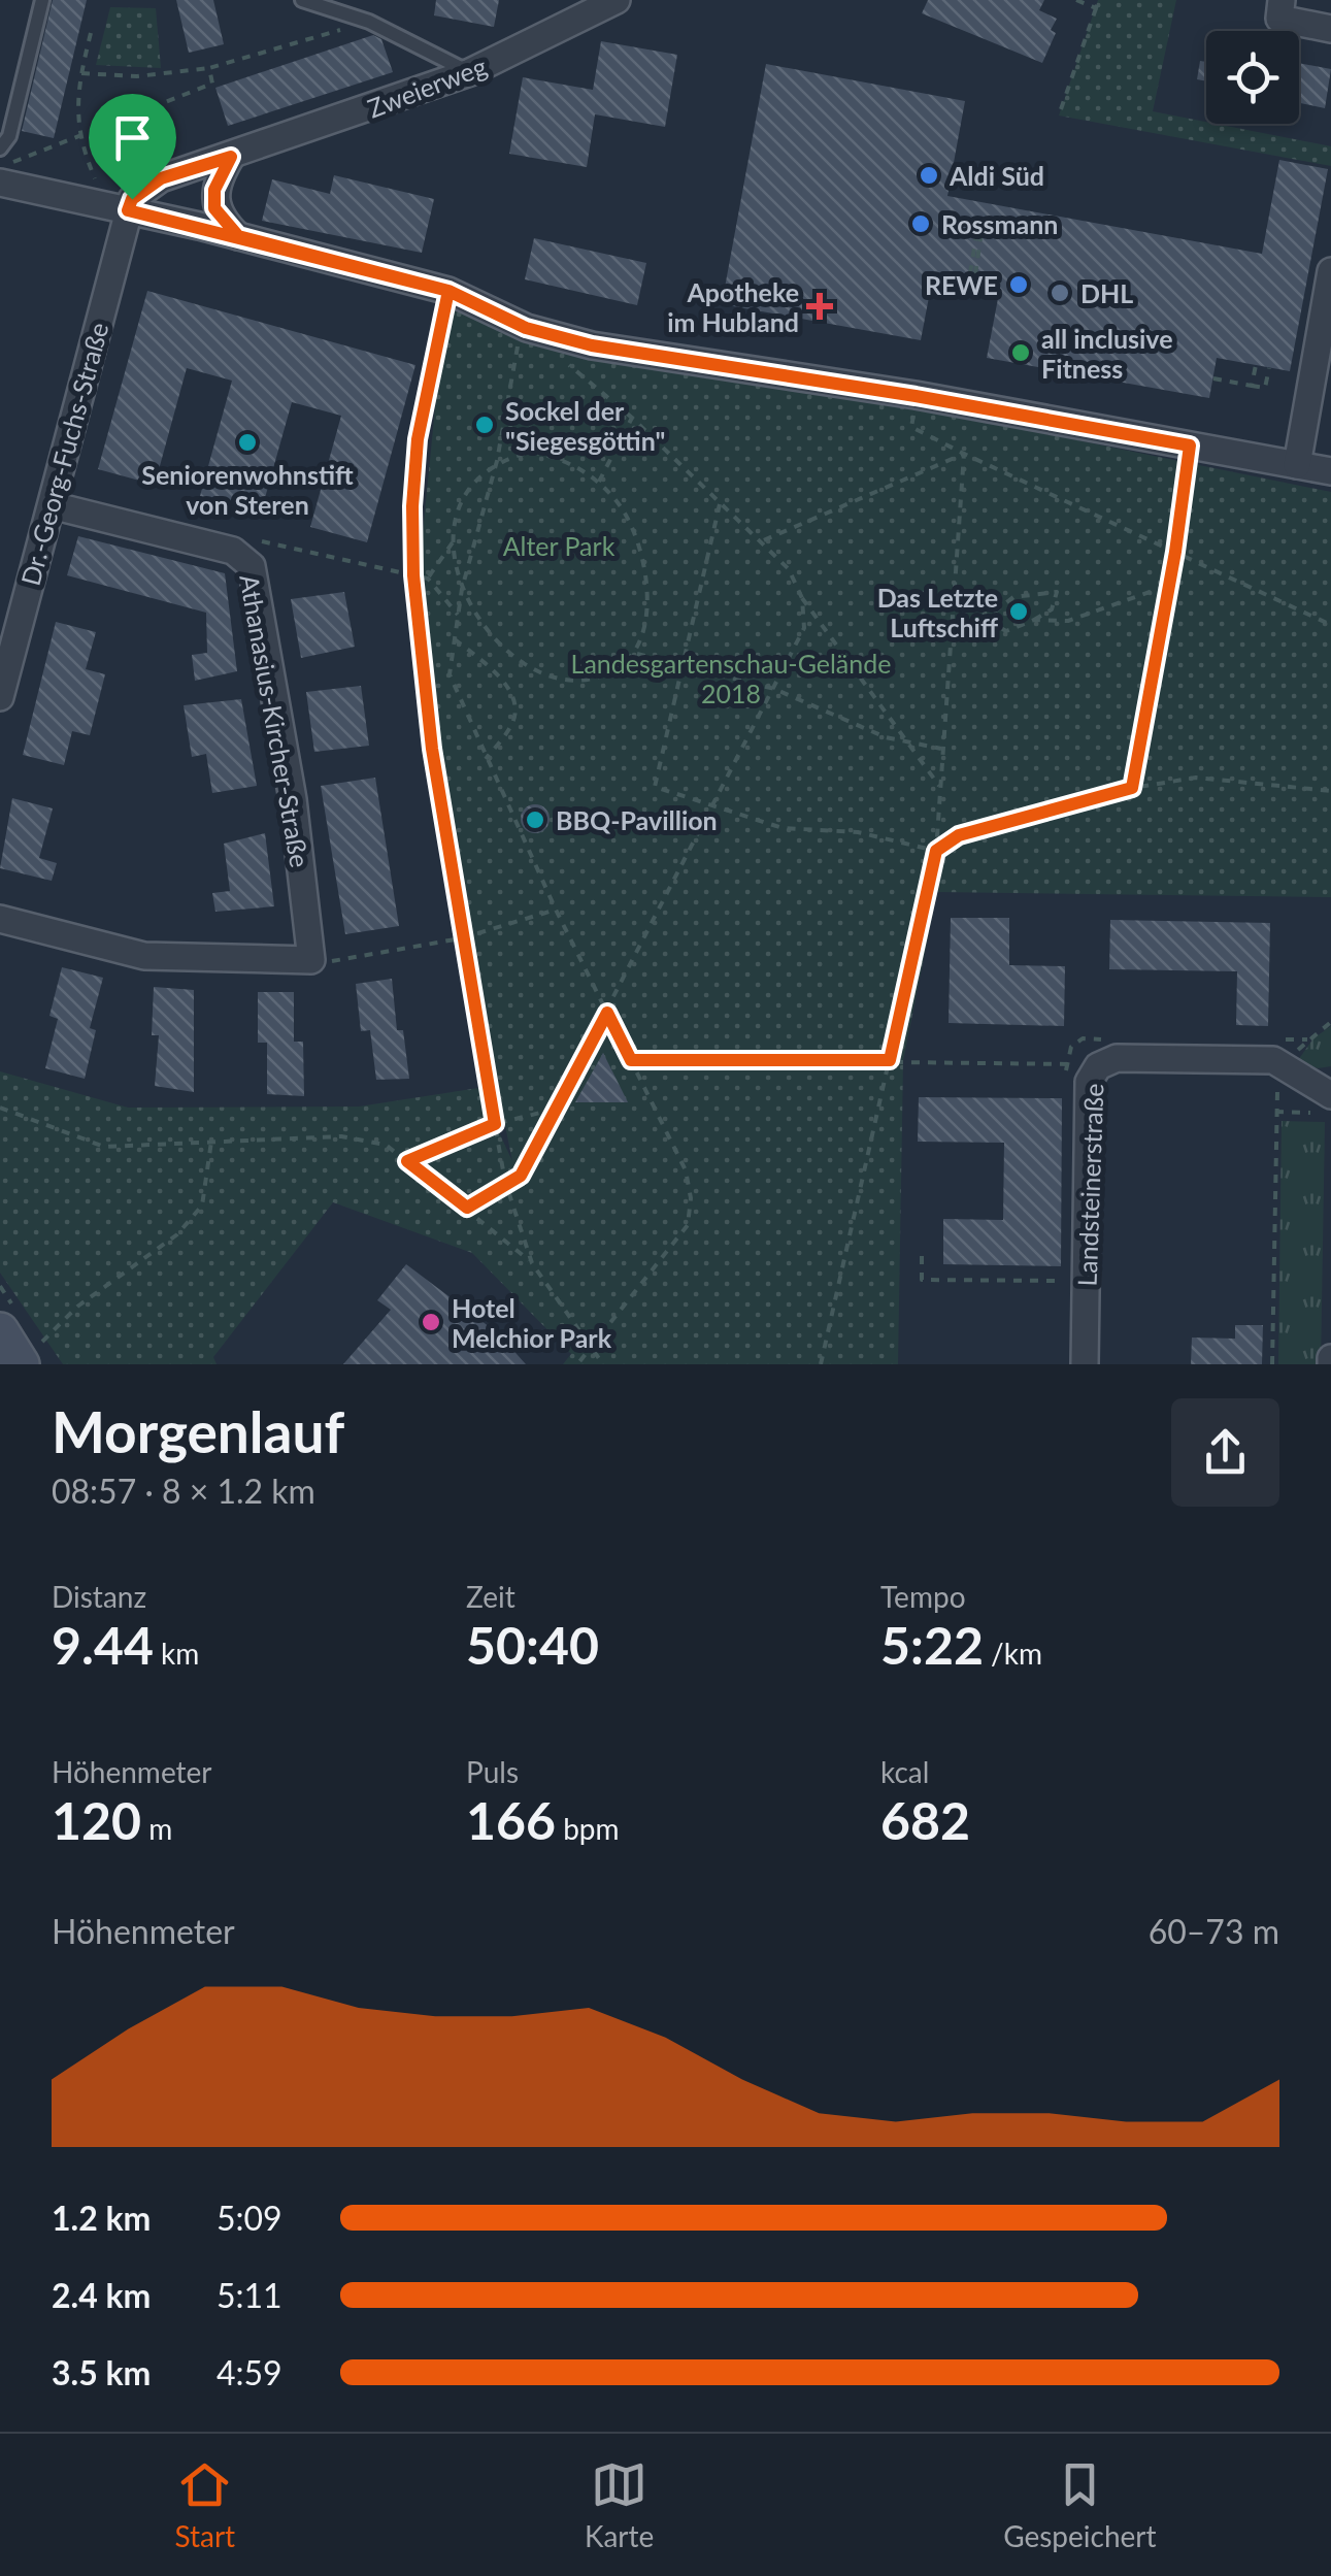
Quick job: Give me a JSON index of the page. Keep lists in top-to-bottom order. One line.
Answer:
{"streets":{"street":["Zweierweg","Dr.-Georg-Fuchs-Straße","Athanasius-Kircher-Straße","Landsteinerstraße"]},"crossings":[["Zweierweg","Dr.-Georg-Fuchs-Straße"],["Dr.-Georg-Fuchs-Straße","Athanasius-Kircher-Straße"]],"parks":["Alter Park","Landesgartenschau-Gelände 2018"],"places":{"other":["Aldi Süd","Rossmann","REWE","DHL","all inclusive Fitness","Sockel der \"Siegesgöttin\"","Seniorenwohnstift von Steren","Das Letzte Luftschiff","BBQ-Pavillion","Hotel Melchior Park"],"health":["Apotheke im Hubland"]},"page":{"heading":["Morgenlauf","08:57 · 8 × 1.2 km"],"stats":[["Distanz","9.44 km"],["Zeit","50:40"],["Tempo","5:22 /km"],["Höhenmeter","120 m"],["Puls","166 bpm"],["kcal","682"]],"chart":["Höhenmeter","60–73 m"],"list":[{"name":"1.2 km","note":"5:09"},{"name":"2.4 km","note":"5:11"},{"name":"3.5 km","note":"4:59"}],"tabs":["Start","Karte","Gespeichert"]}}
